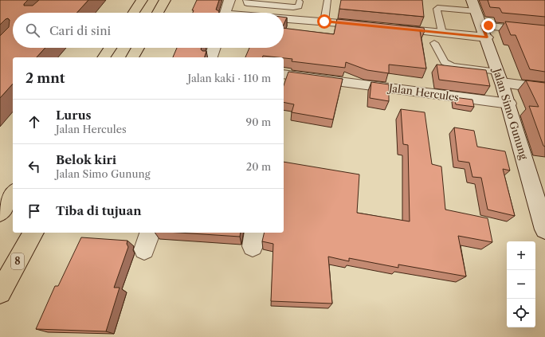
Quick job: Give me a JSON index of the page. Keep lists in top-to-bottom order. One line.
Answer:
{"streets":{"highway":["8"],"street":["Jalan Hercules","Jalan Simo Gunung"]},"crossings":[["Jalan Hercules","Jalan Simo Gunung"]],"page":{"search":"Cari di sini","heading":["2 mnt","Jalan kaki · 110 m"],"list":[["Lurus","Jalan Hercules","90 m"],["Belok kiri","Jalan Simo Gunung","20 m"],"Tiba di tujuan"],"map_buttons":["+","−"]}}
